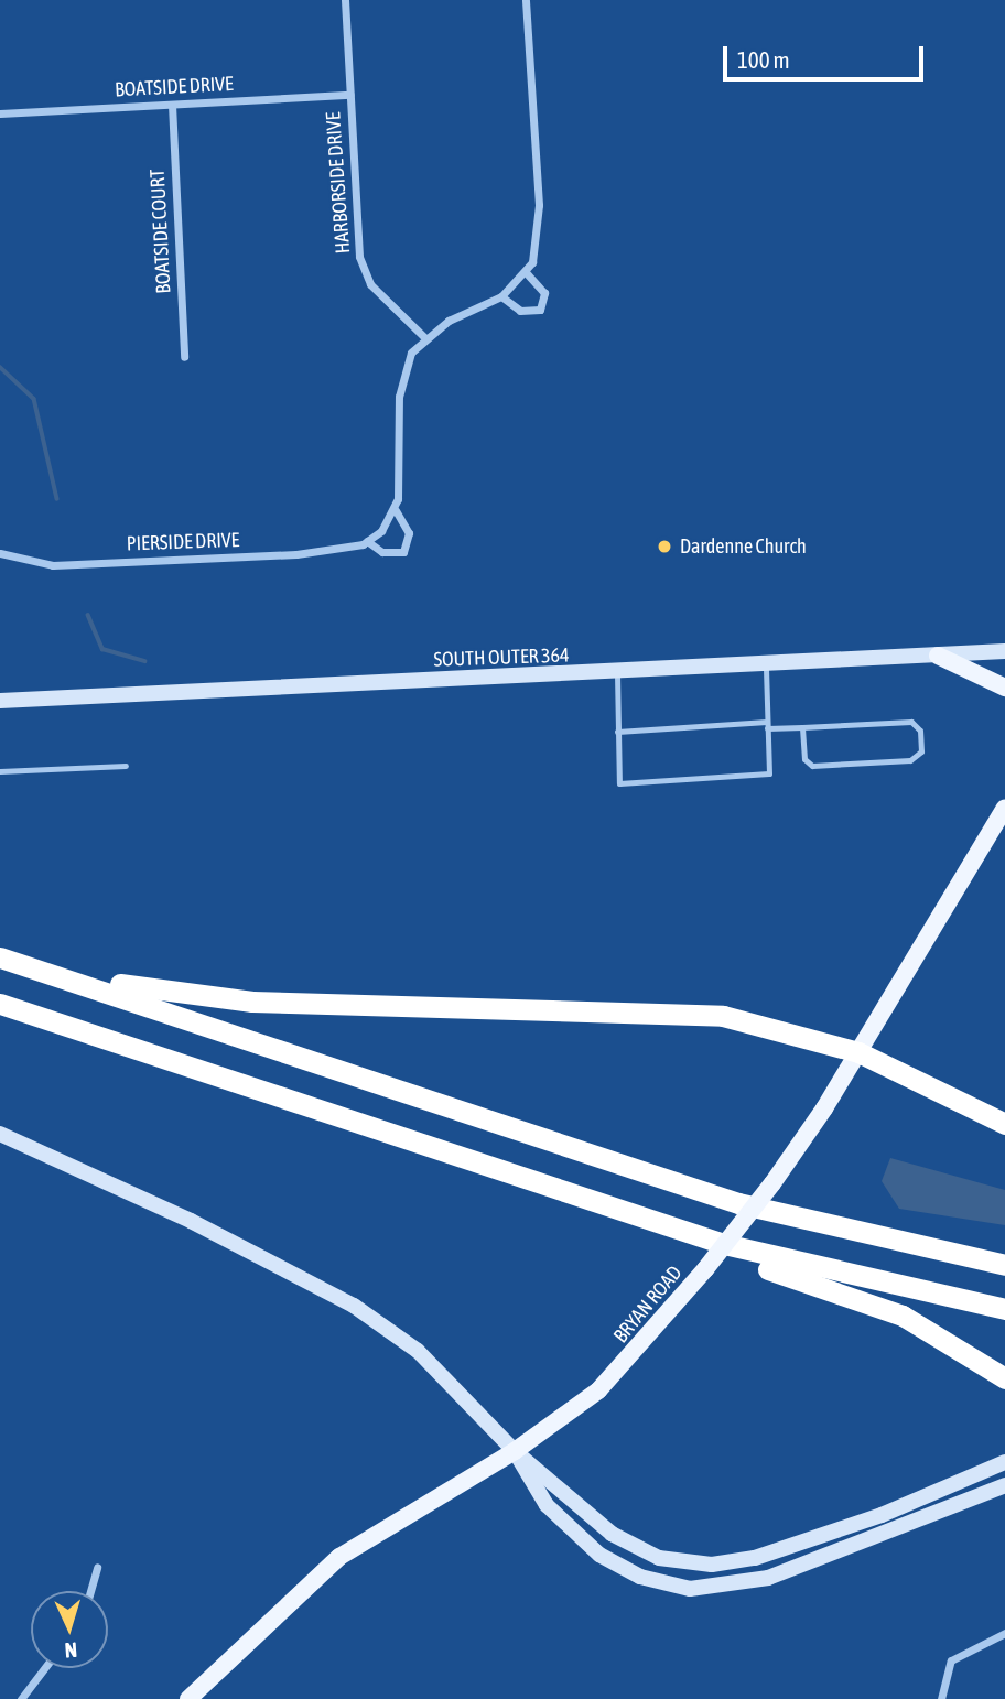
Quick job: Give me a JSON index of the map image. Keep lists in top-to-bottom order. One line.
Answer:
{"streets":{"main road":["SOUTH OUTER 364","BRYAN ROAD"],"street":["BOATSIDE DRIVE","HARBORSIDE DRIVE","BOATSIDE COURT","PIERSIDE DRIVE"]},"crossings":[["BOATSIDE DRIVE","HARBORSIDE DRIVE"],["BOATSIDE DRIVE","BOATSIDE COURT"],["HARBORSIDE DRIVE","PIERSIDE DRIVE"]],"places":["Dardenne Church"],"scale_bar":"100 m","north":"bottom"}
